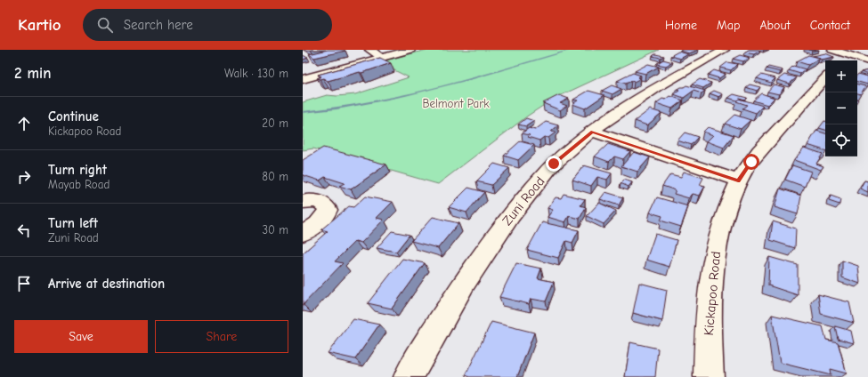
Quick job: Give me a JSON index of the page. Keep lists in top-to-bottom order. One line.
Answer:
{"streets":{"street":["Zuni Road","Kickapoo Road"]},"parks":["Belmont Park"],"page":{"header":"Kartio","search":"Search here","nav":["Home","Map","About","Contact"],"heading":["2 min","Walk · 130 m"],"map_buttons":["+","−"],"list":[["Continue","Kickapoo Road","20 m"],["Turn right","Mayab Road","80 m"],["Turn left","Zuni Road","30 m"],"Arrive at destination"],"buttons":["Save","Share"]}}
